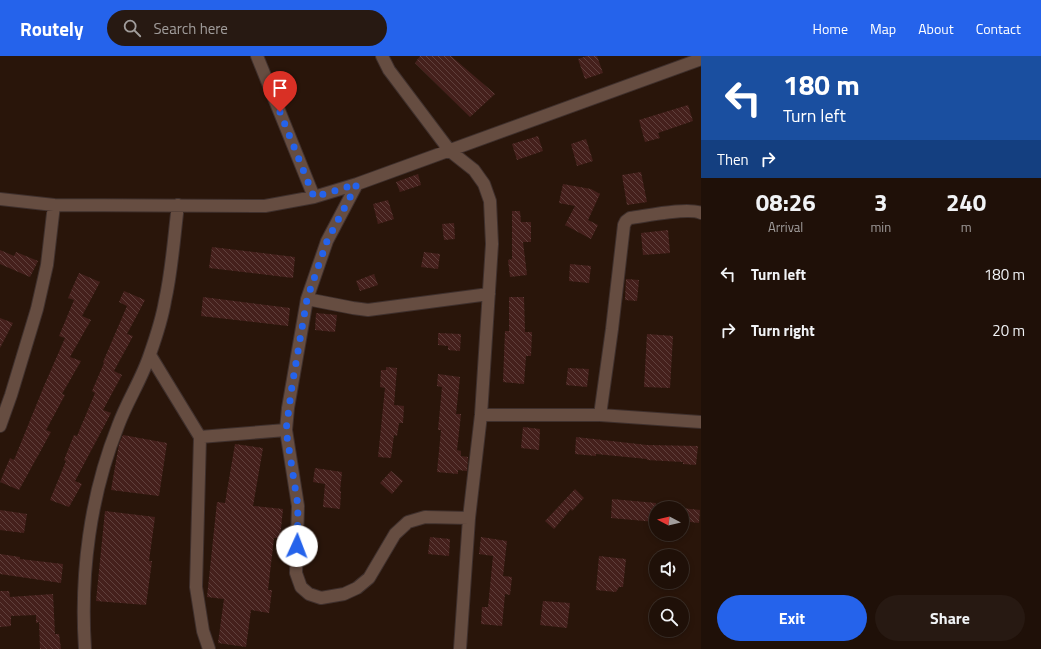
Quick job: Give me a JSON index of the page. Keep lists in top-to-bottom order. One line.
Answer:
{"north":"left","page":{"header":"Routely","search":"Search here","nav":["Home","Map","About","Contact"],"turn":["180 m","Turn left"],"then":"Then","eta":["08:26","Arrival","3","min","240","m"],"list":[{"name":"Turn left","value":"180 m"},{"name":"Turn right","value":"20 m"}],"buttons":["Exit","Share"]}}
